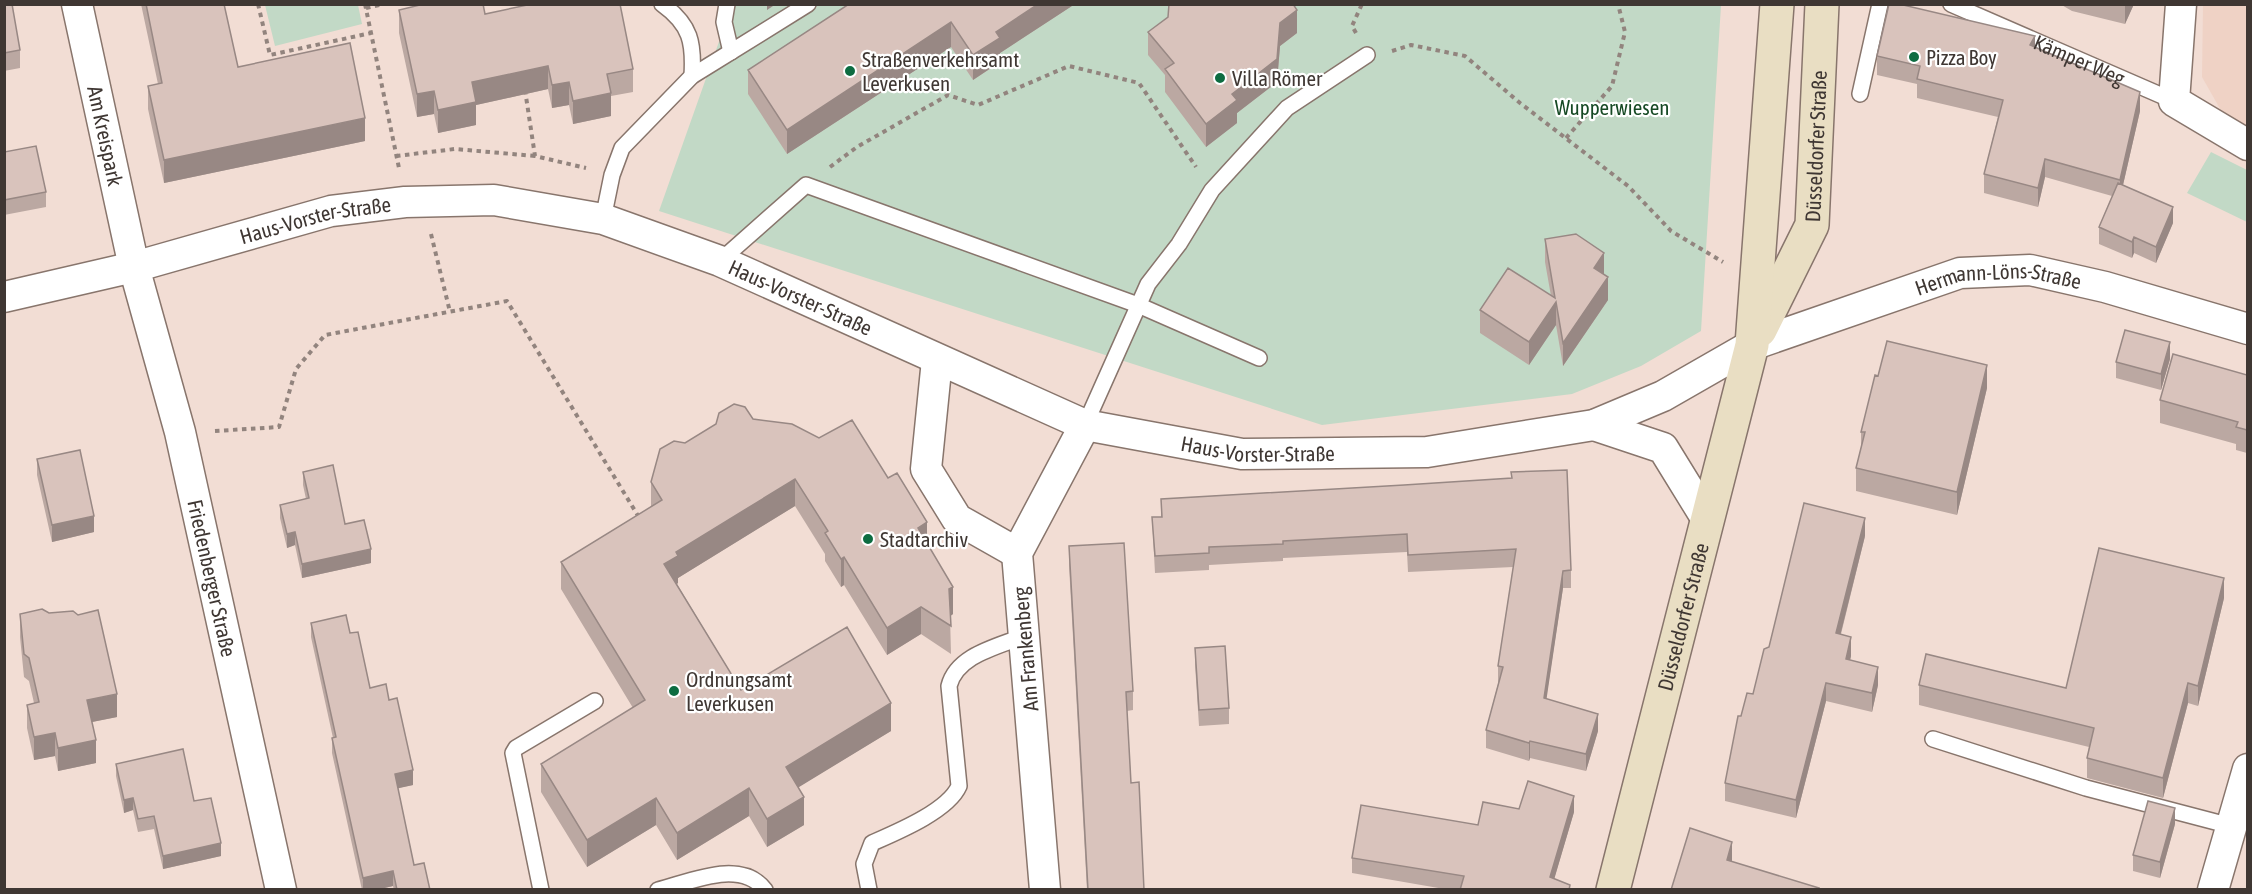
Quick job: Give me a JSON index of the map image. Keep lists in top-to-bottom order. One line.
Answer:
{"streets":{"main road":["Düsseldorfer Straße"],"street":["Kämper Weg","Am Kreispark","Haus-Vorster-Straße","Hermann-Löns-Straße","Friedenberger Straße","Am Frankenberg"]},"crossings":[["Am Kreispark","Haus-Vorster-Straße"],["Am Kreispark","Friedenberger Straße"],["Düsseldorfer Straße","Haus-Vorster-Straße"],["Düsseldorfer Straße","Hermann-Löns-Straße"],["Haus-Vorster-Straße","Hermann-Löns-Straße"],["Haus-Vorster-Straße","Friedenberger Straße"]],"parks":["Wupperwiesen"],"places":["Pizza Boy","Straßenverkehrsamt Leverkusen","Villa Römer","Stadtarchiv","Ordnungsamt Leverkusen"]}
